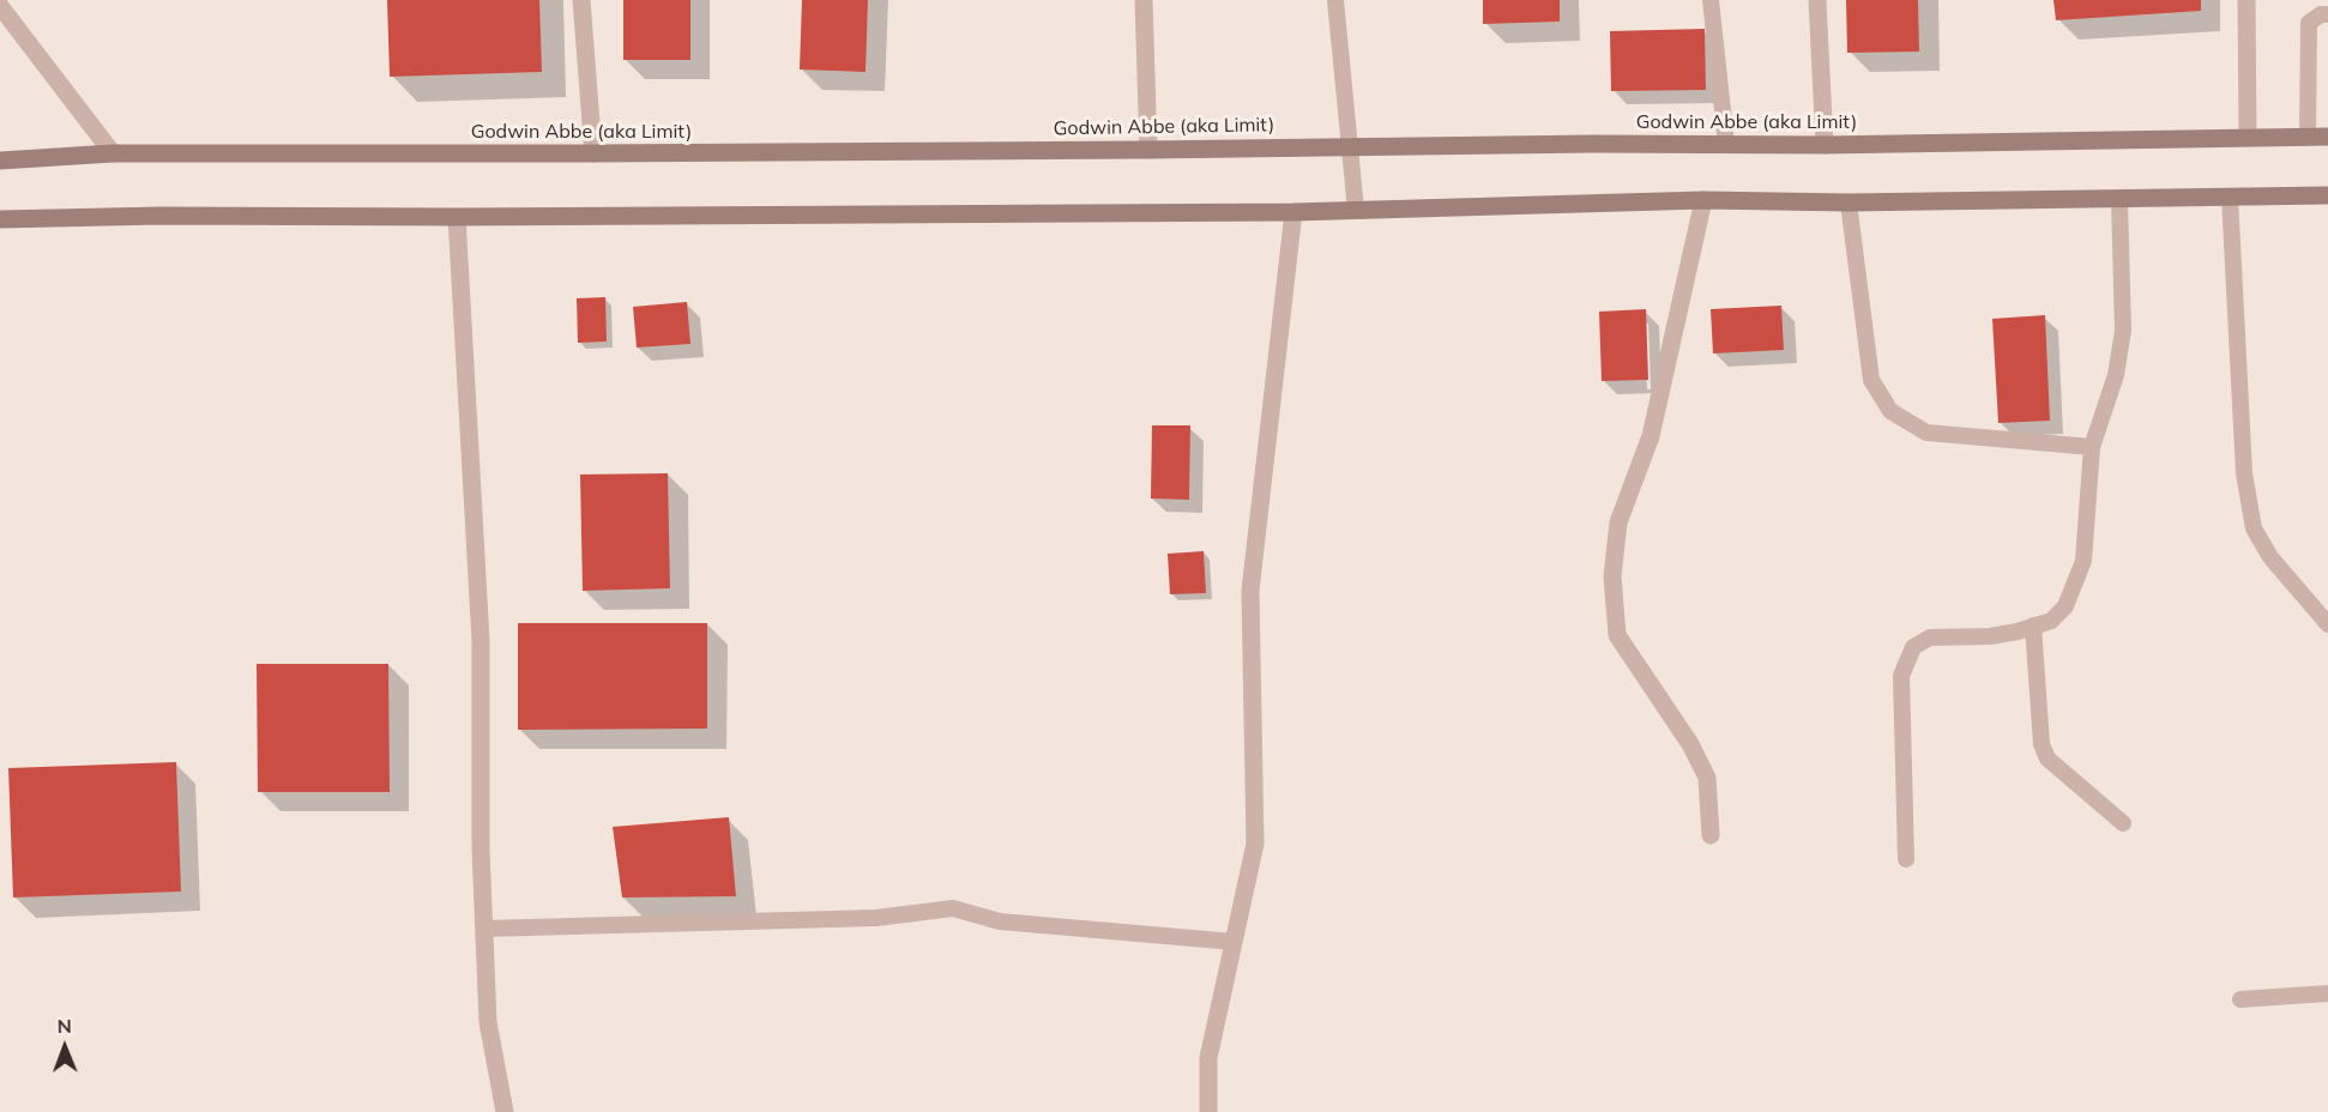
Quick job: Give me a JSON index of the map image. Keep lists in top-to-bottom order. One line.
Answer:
{"streets":{"street":["Godwin Abbe (aka Limit)"]},"north":"top"}
